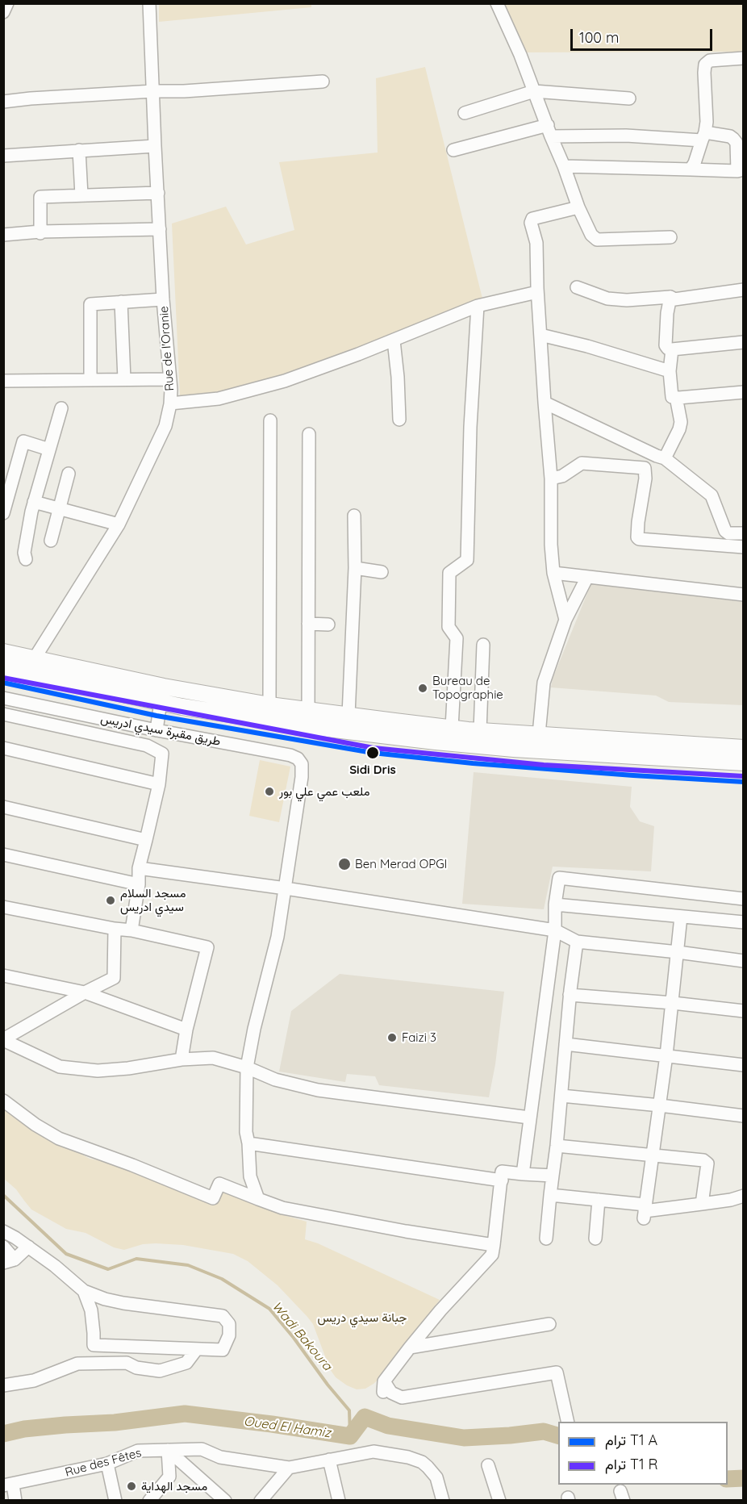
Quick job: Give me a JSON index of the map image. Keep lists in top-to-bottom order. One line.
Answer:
{"streets":{"street":["Rue de l'Oranie","طريق مقبرة سيدي ادريس","Rue des Fêtes"]},"water":["Wadi Bakoura","Oued El Hamiz"],"parks":["جبانة سيدي دريس"],"places":["Bureau de Topographie","Sidi Dris","ملعب عمي علي بور","Ben Merad OPGI","مسجد السلام سيدي ادريس","Faizi 3","مسجد الهداية"],"legend":["ترام T1 A","ترام T1 R"],"scale_bar":"100 m"}
